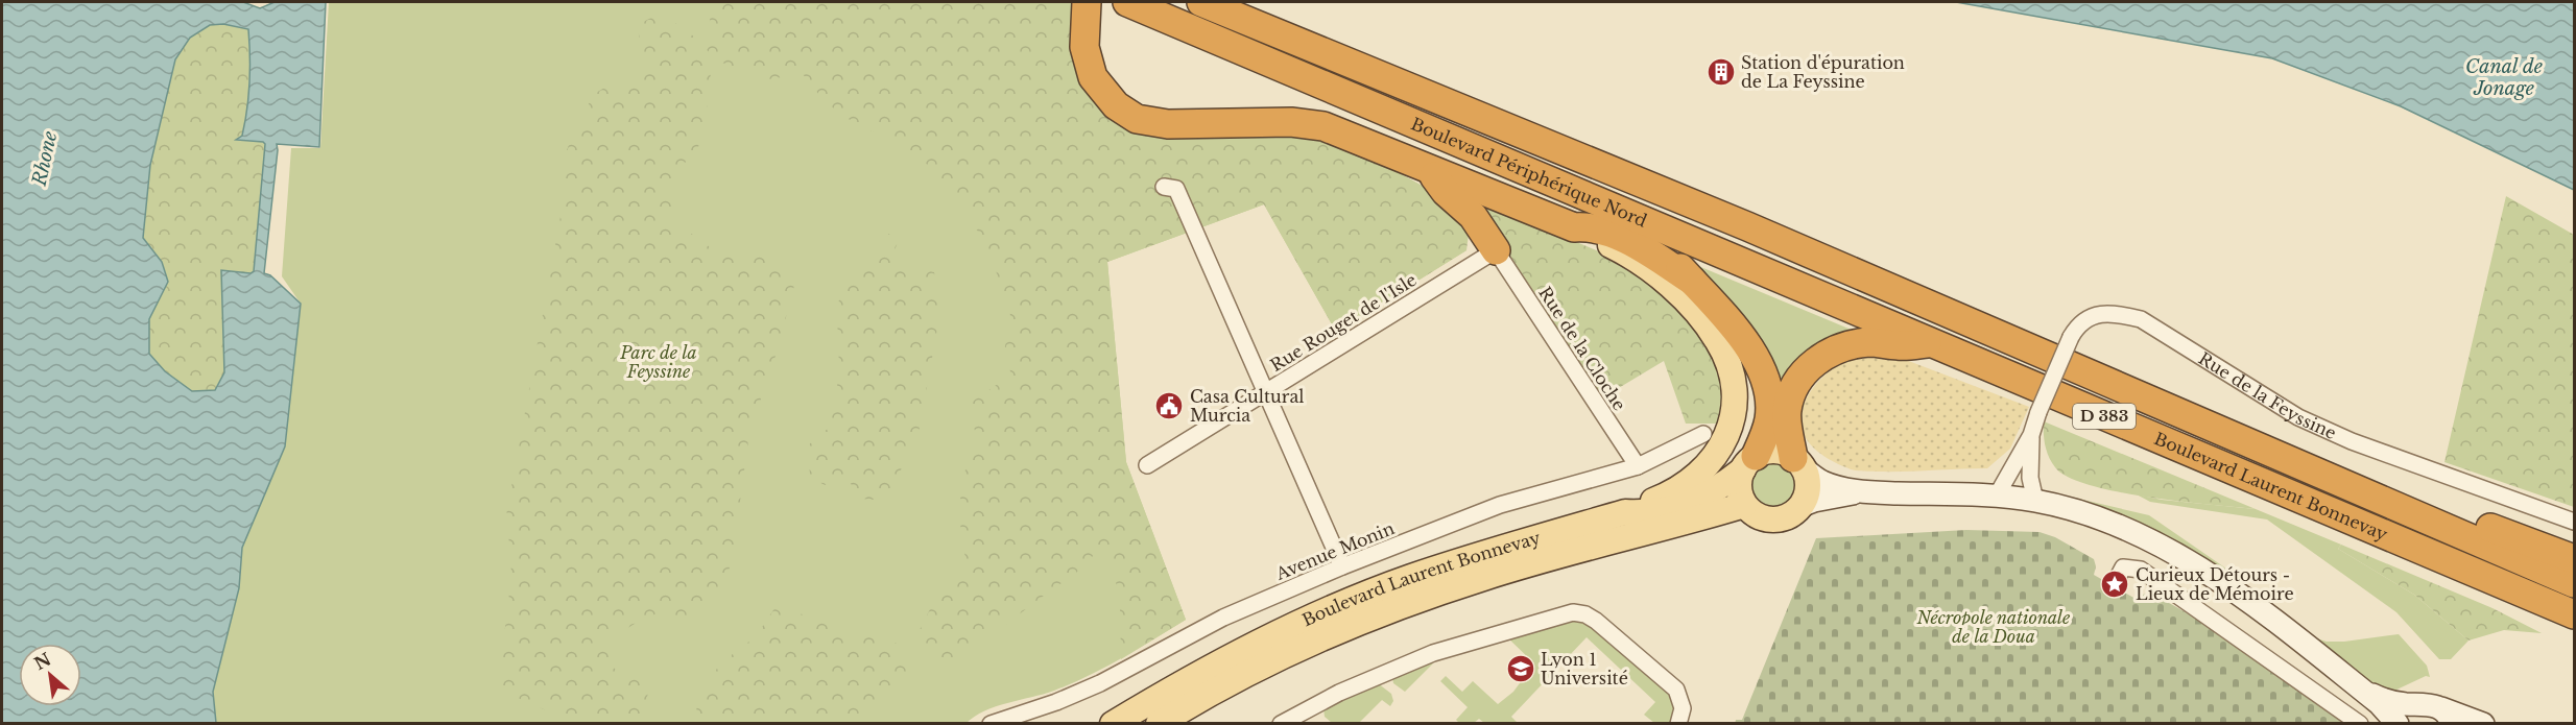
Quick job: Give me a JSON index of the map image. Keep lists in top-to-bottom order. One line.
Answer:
{"streets":{"highway":["Boulevard Périphérique Nord","D 383","Boulevard Laurent Bonnevay"],"street":["Rue Rouget de l'Isle","Rue de la Cloche","Rue de la Feyssine","Avenue Monin"]},"crossings":[["Boulevard Périphérique Nord","Boulevard Laurent Bonnevay"],["Rue Rouget de l'Isle","Rue de la Cloche"],["Rue de la Cloche","Avenue Monin"]],"water":["Canal de Jonage","Rhone"],"parks":["Parc de la Feyssine","Nécropole nationale de la Doua"],"places":{"building":["Station d'épuration de La Feyssine"],"public building":["Casa Cultural Murcia"],"place":["Curieux Détours - Lieux de Mémoire"],"school or university":["Lyon 1 Université"]},"north":"top left"}
